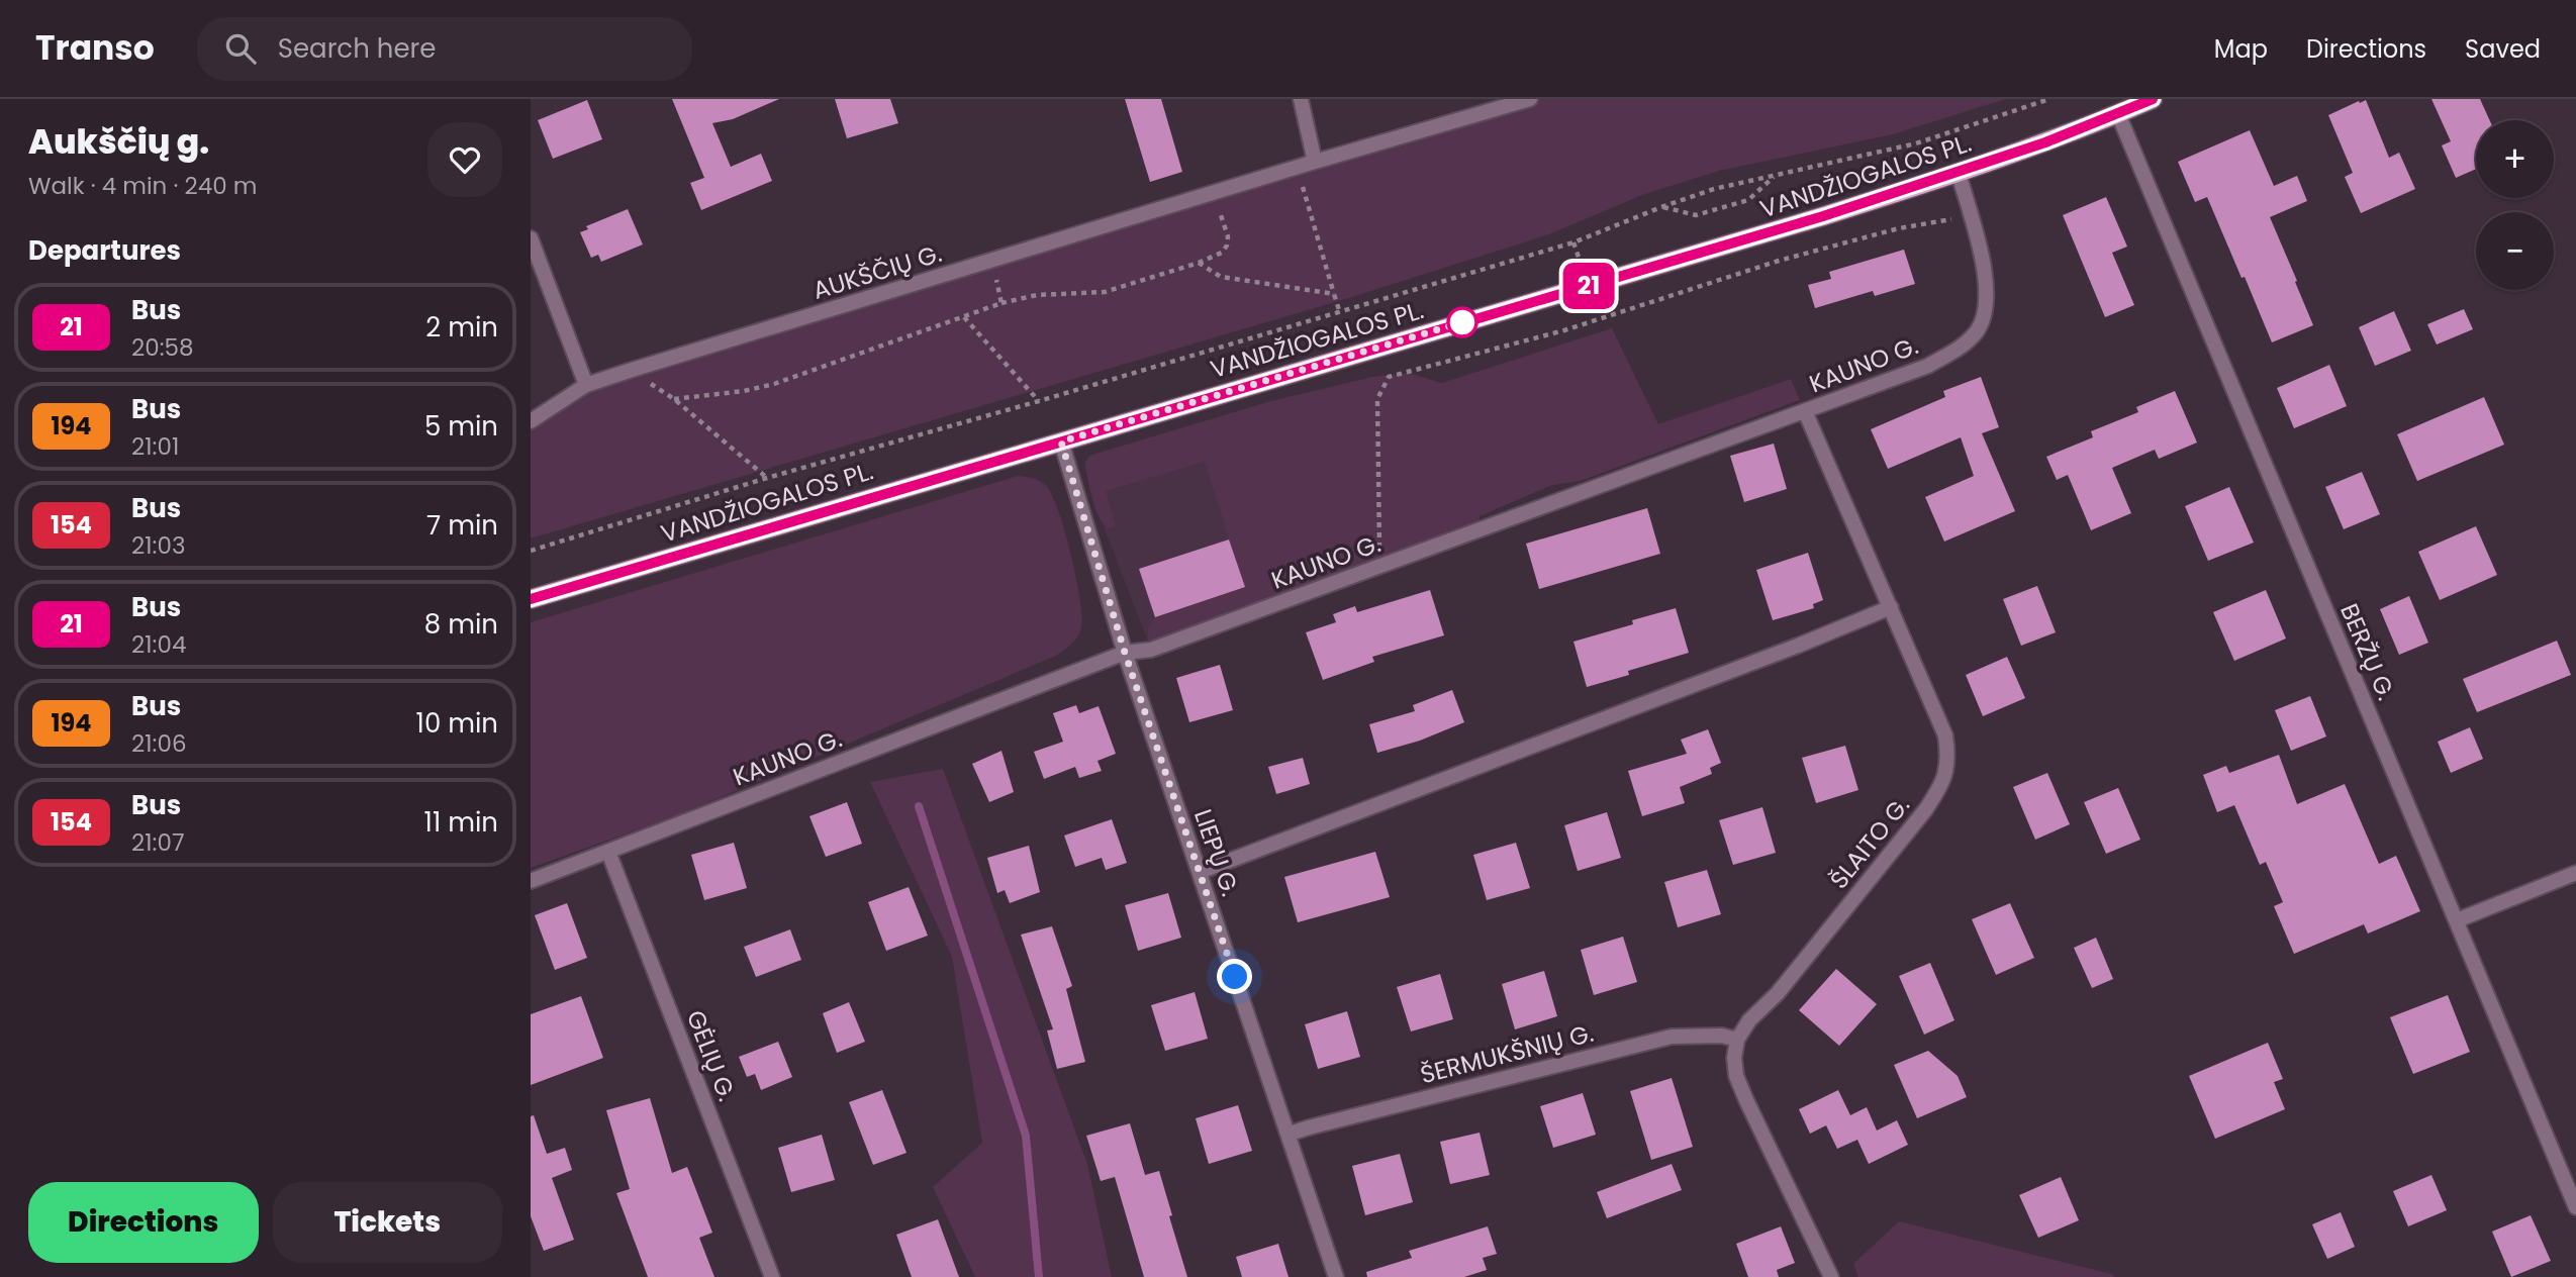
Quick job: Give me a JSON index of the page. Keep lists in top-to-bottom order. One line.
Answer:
{"streets":{"main road":["VANDŽIOGALOS PL."],"street":["AUKŠČIŲ G.","KAUNO G.","BERŽŲ G.","ŠLAITO G.","LIEPŲ G.","ŠERMUKŠNIŲ G.","GĖLIŲ G."]},"crossings":[["VANDŽIOGALOS PL.","KAUNO G."],["VANDŽIOGALOS PL.","BERŽŲ G."],["VANDŽIOGALOS PL.","LIEPŲ G."],["KAUNO G.","ŠLAITO G."],["KAUNO G.","LIEPŲ G."],["KAUNO G.","GĖLIŲ G."],["ŠLAITO G.","ŠERMUKŠNIŲ G."],["LIEPŲ G.","ŠERMUKŠNIŲ G."]],"lines":["bus line 21"],"page":{"header":"Transo","search":"Search here","nav":["Map","Directions","Saved"],"heading":[["Aukščių g.","Walk · 4 min · 240 m"],"Departures"],"on_map":"21","map_buttons":["+","−"],"list":[{"mark":"21","name":"Bus","note":"20:58","value":"2 min"},{"mark":"194","name":"Bus","note":"21:01","value":"5 min"},{"mark":"154","name":"Bus","note":"21:03","value":"7 min"},{"mark":"21","name":"Bus","note":"21:04","value":"8 min"},{"mark":"194","name":"Bus","note":"21:06","value":"10 min"},{"mark":"154","name":"Bus","note":"21:07","value":"11 min"}],"buttons":["Directions","Tickets"]}}
